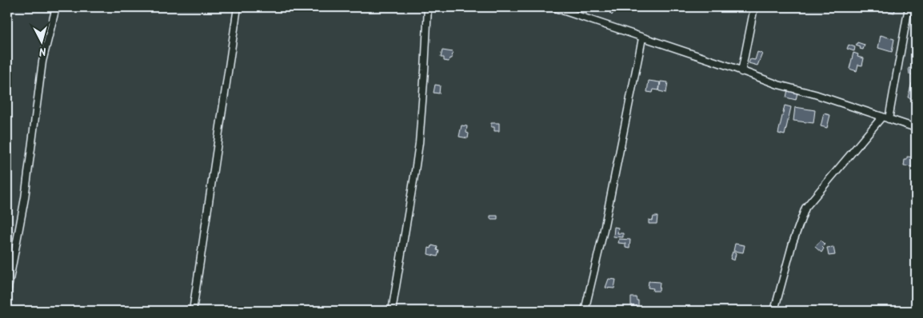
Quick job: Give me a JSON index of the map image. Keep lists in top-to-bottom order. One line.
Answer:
{"north":"bottom"}
